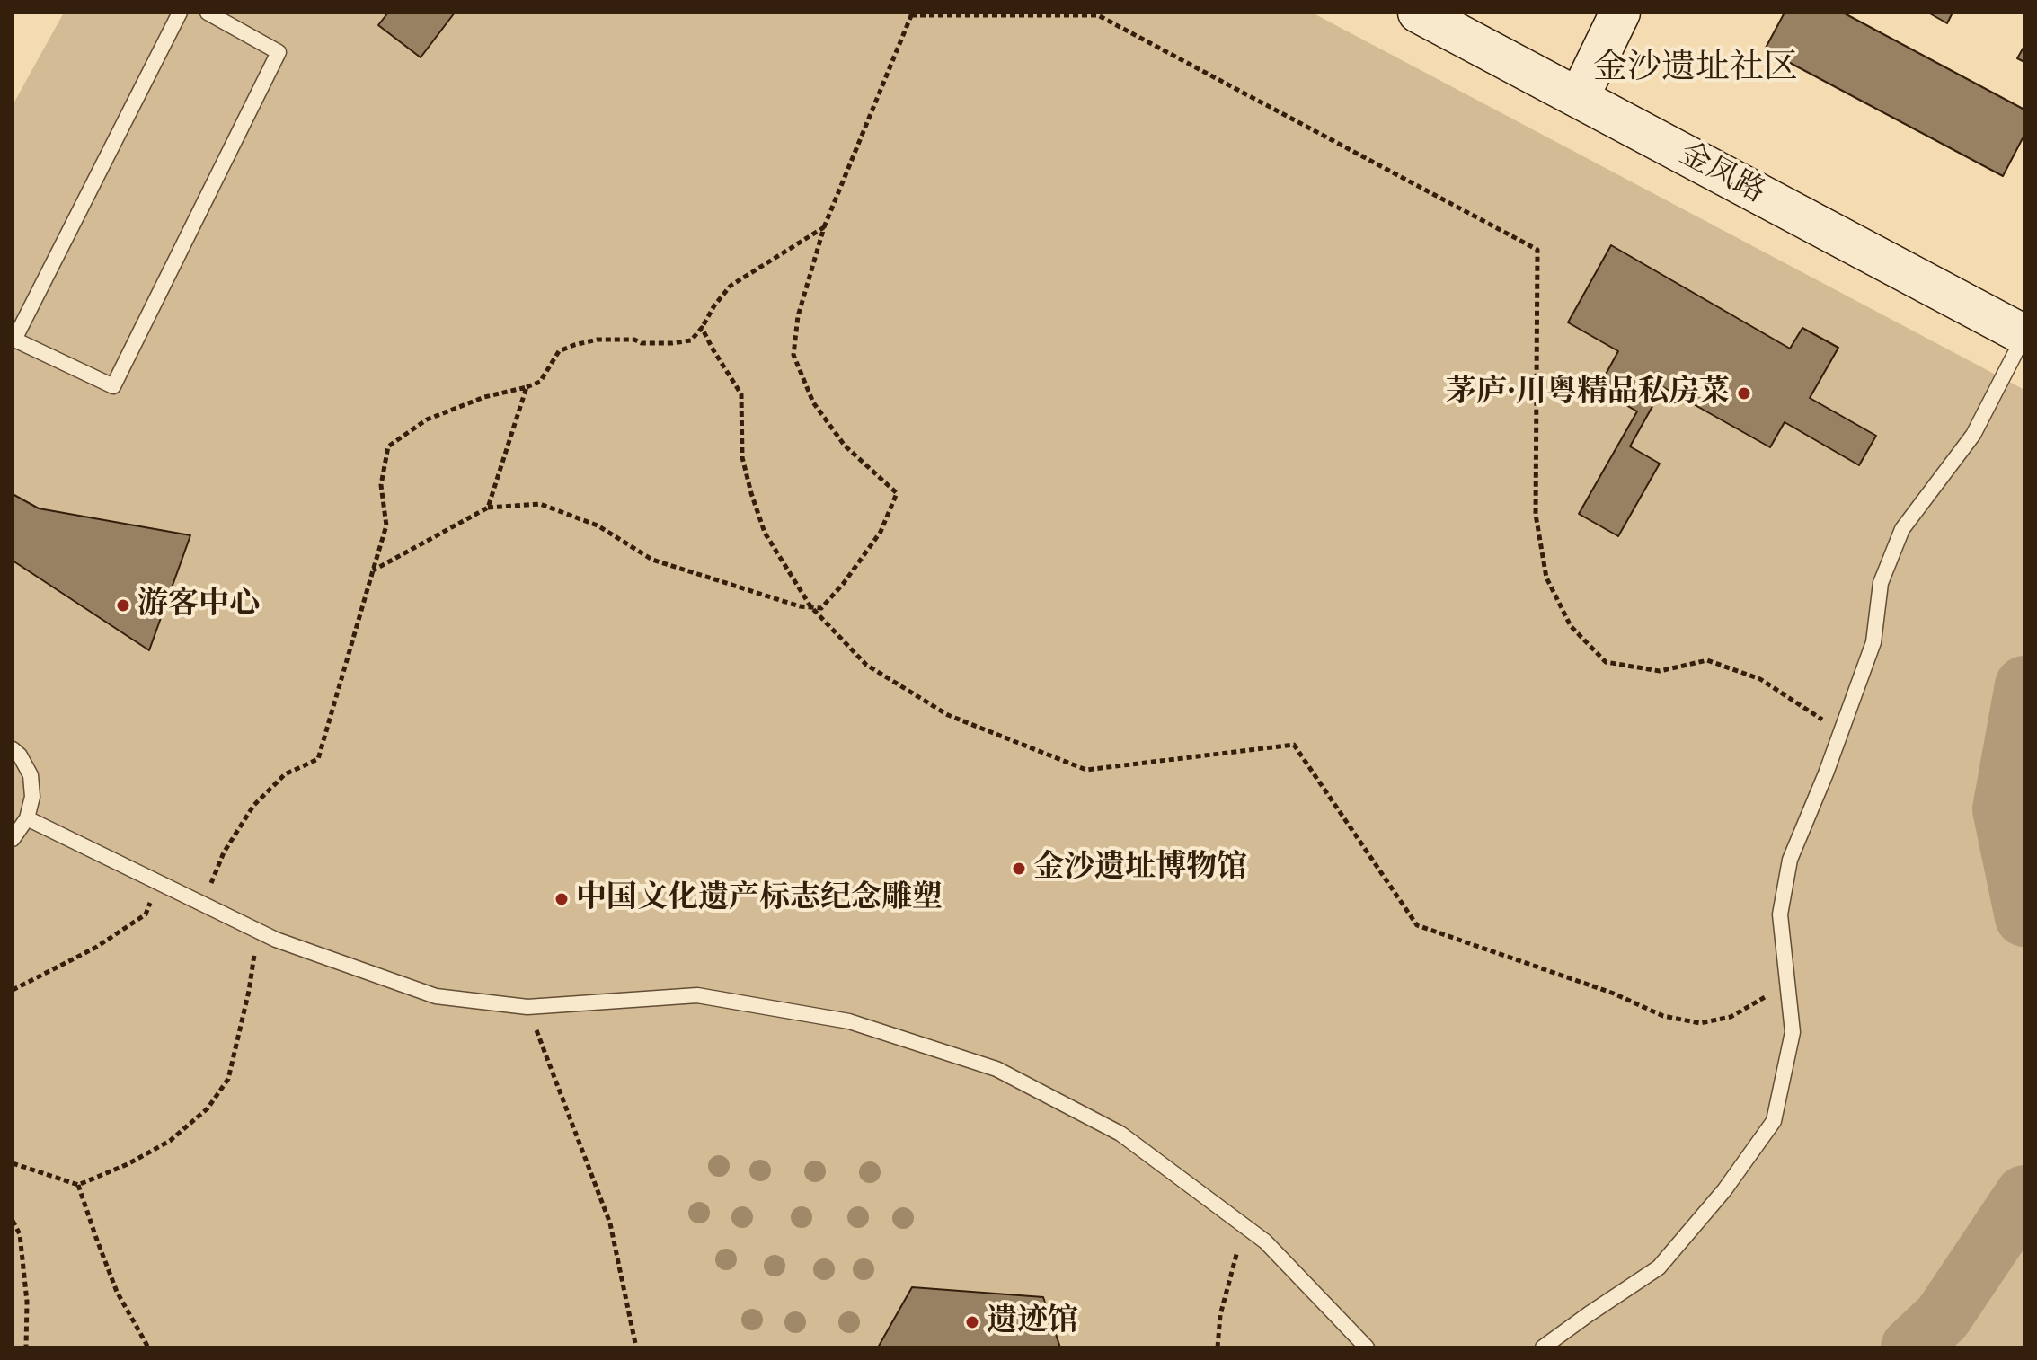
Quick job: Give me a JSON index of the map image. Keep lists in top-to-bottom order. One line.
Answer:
{"streets":{"street":["金凤路"]},"districts":["金沙遗址社区"],"places":["茅庐·川粤精品私房菜","游客中心","金沙遗址博物馆","中国文化遗产标志纪念雕塑","遗迹馆"]}
